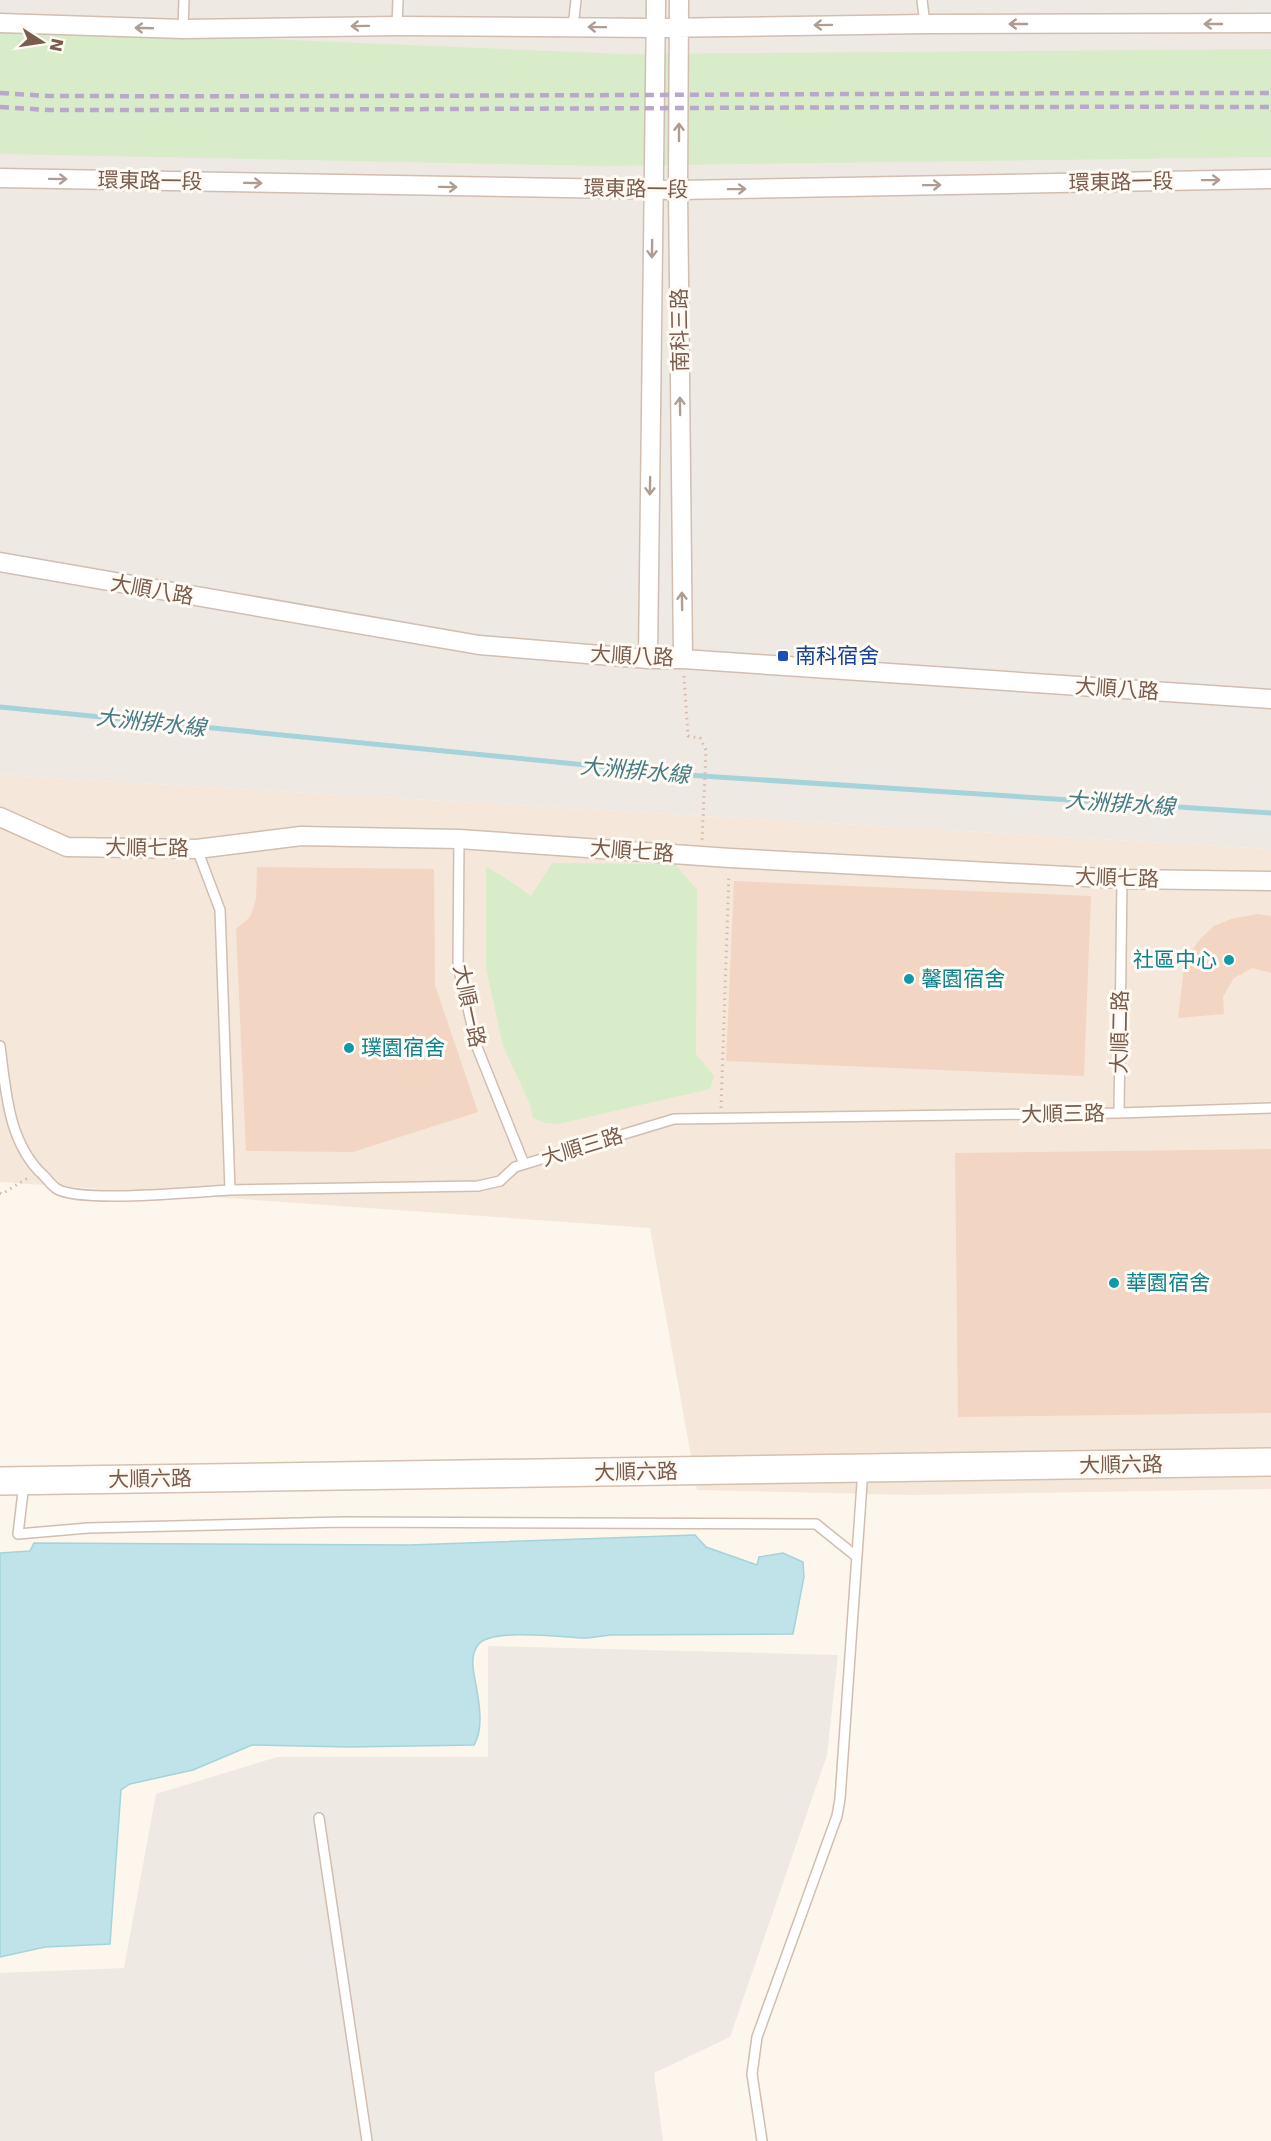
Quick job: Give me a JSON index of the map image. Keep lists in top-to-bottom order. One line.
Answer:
{"streets":{"street":["環東路一段","南科三路","大順八路","大順七路","大順六路"],"lane":["大順一路","大順二路","大順三路"]},"crossings":[["環東路一段","南科三路"],["南科三路","大順八路"],["大順七路","大順一路"],["大順七路","大順二路"],["大順一路","大順三路"],["大順二路","大順三路"]],"water":["大洲排水線"],"places":{"transit":["南科宿舍"],"other":["社區中心","馨園宿舍","璞園宿舍","華園宿舍"]},"north":"right"}
